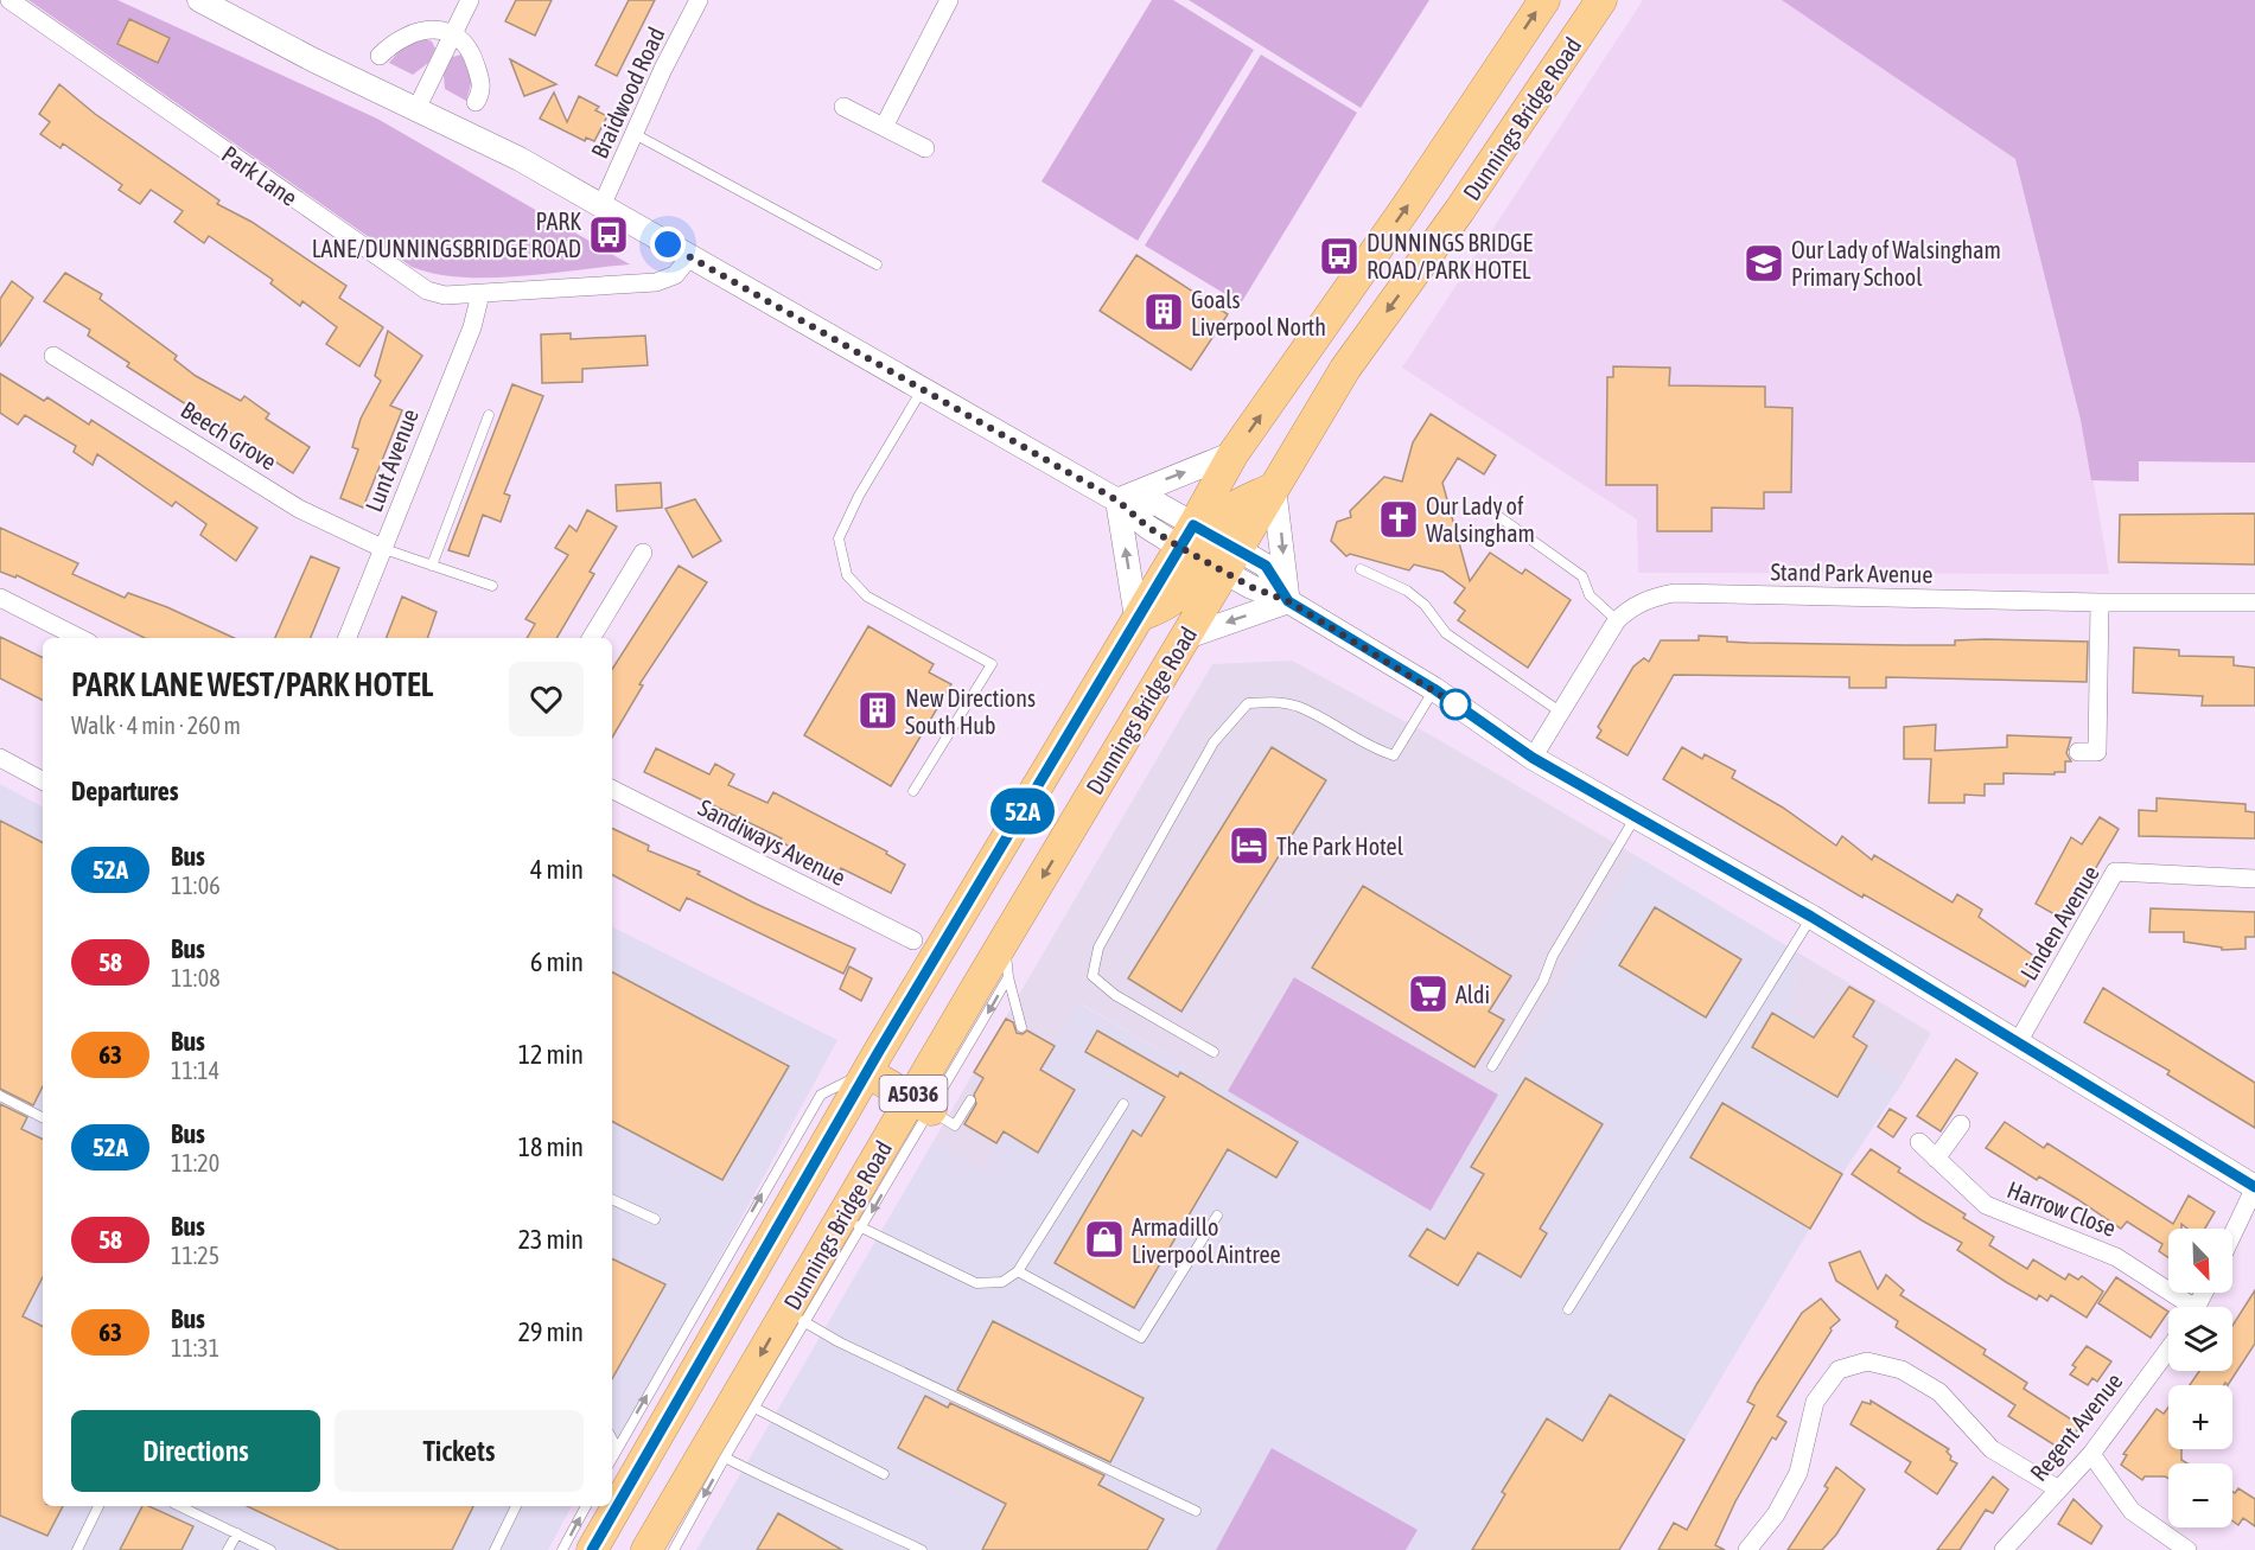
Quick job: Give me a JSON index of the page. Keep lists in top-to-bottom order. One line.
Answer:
{"streets":{"highway":["Dunnings Bridge Road","A5036"],"street":["Braidwood Road","Park Lane","Beech Grove","Lunt Avenue","Stand Park Avenue","Sandiways Avenue","Linden Avenue","Harrow Close","Regent Avenue"]},"crossings":[["Park Lane","Lunt Avenue"],["Beech Grove","Lunt Avenue"]],"places":{"bus stop":["PARK LANE/DUNNINGSBRIDGE ROAD","DUNNINGS BRIDGE ROAD/PARK HOTEL"],"school or university":["Our Lady of Walsingham Primary School"],"building":["Goals Liverpool North","New Directions South Hub"],"church":["Our Lady of Walsingham"],"hotel":["The Park Hotel"],"supermarket":["Aldi"],"shop":["Armadillo Liverpool Aintree"]},"lines":["bus line 52A"],"north":"bottom right","page":{"on_map":"52A","heading":[["PARK LANE WEST/PARK HOTEL","Walk · 4 min · 260 m"],"Departures"],"list":[{"mark":"52A","name":"Bus","note":"11:06","value":"4 min"},{"mark":"58","name":"Bus","note":"11:08","value":"6 min"},{"mark":"63","name":"Bus","note":"11:14","value":"12 min"},{"mark":"52A","name":"Bus","note":"11:20","value":"18 min"},{"mark":"58","name":"Bus","note":"11:25","value":"23 min"},{"mark":"63","name":"Bus","note":"11:31","value":"29 min"}],"map_buttons":["+","−"],"buttons":["Directions","Tickets"]}}
